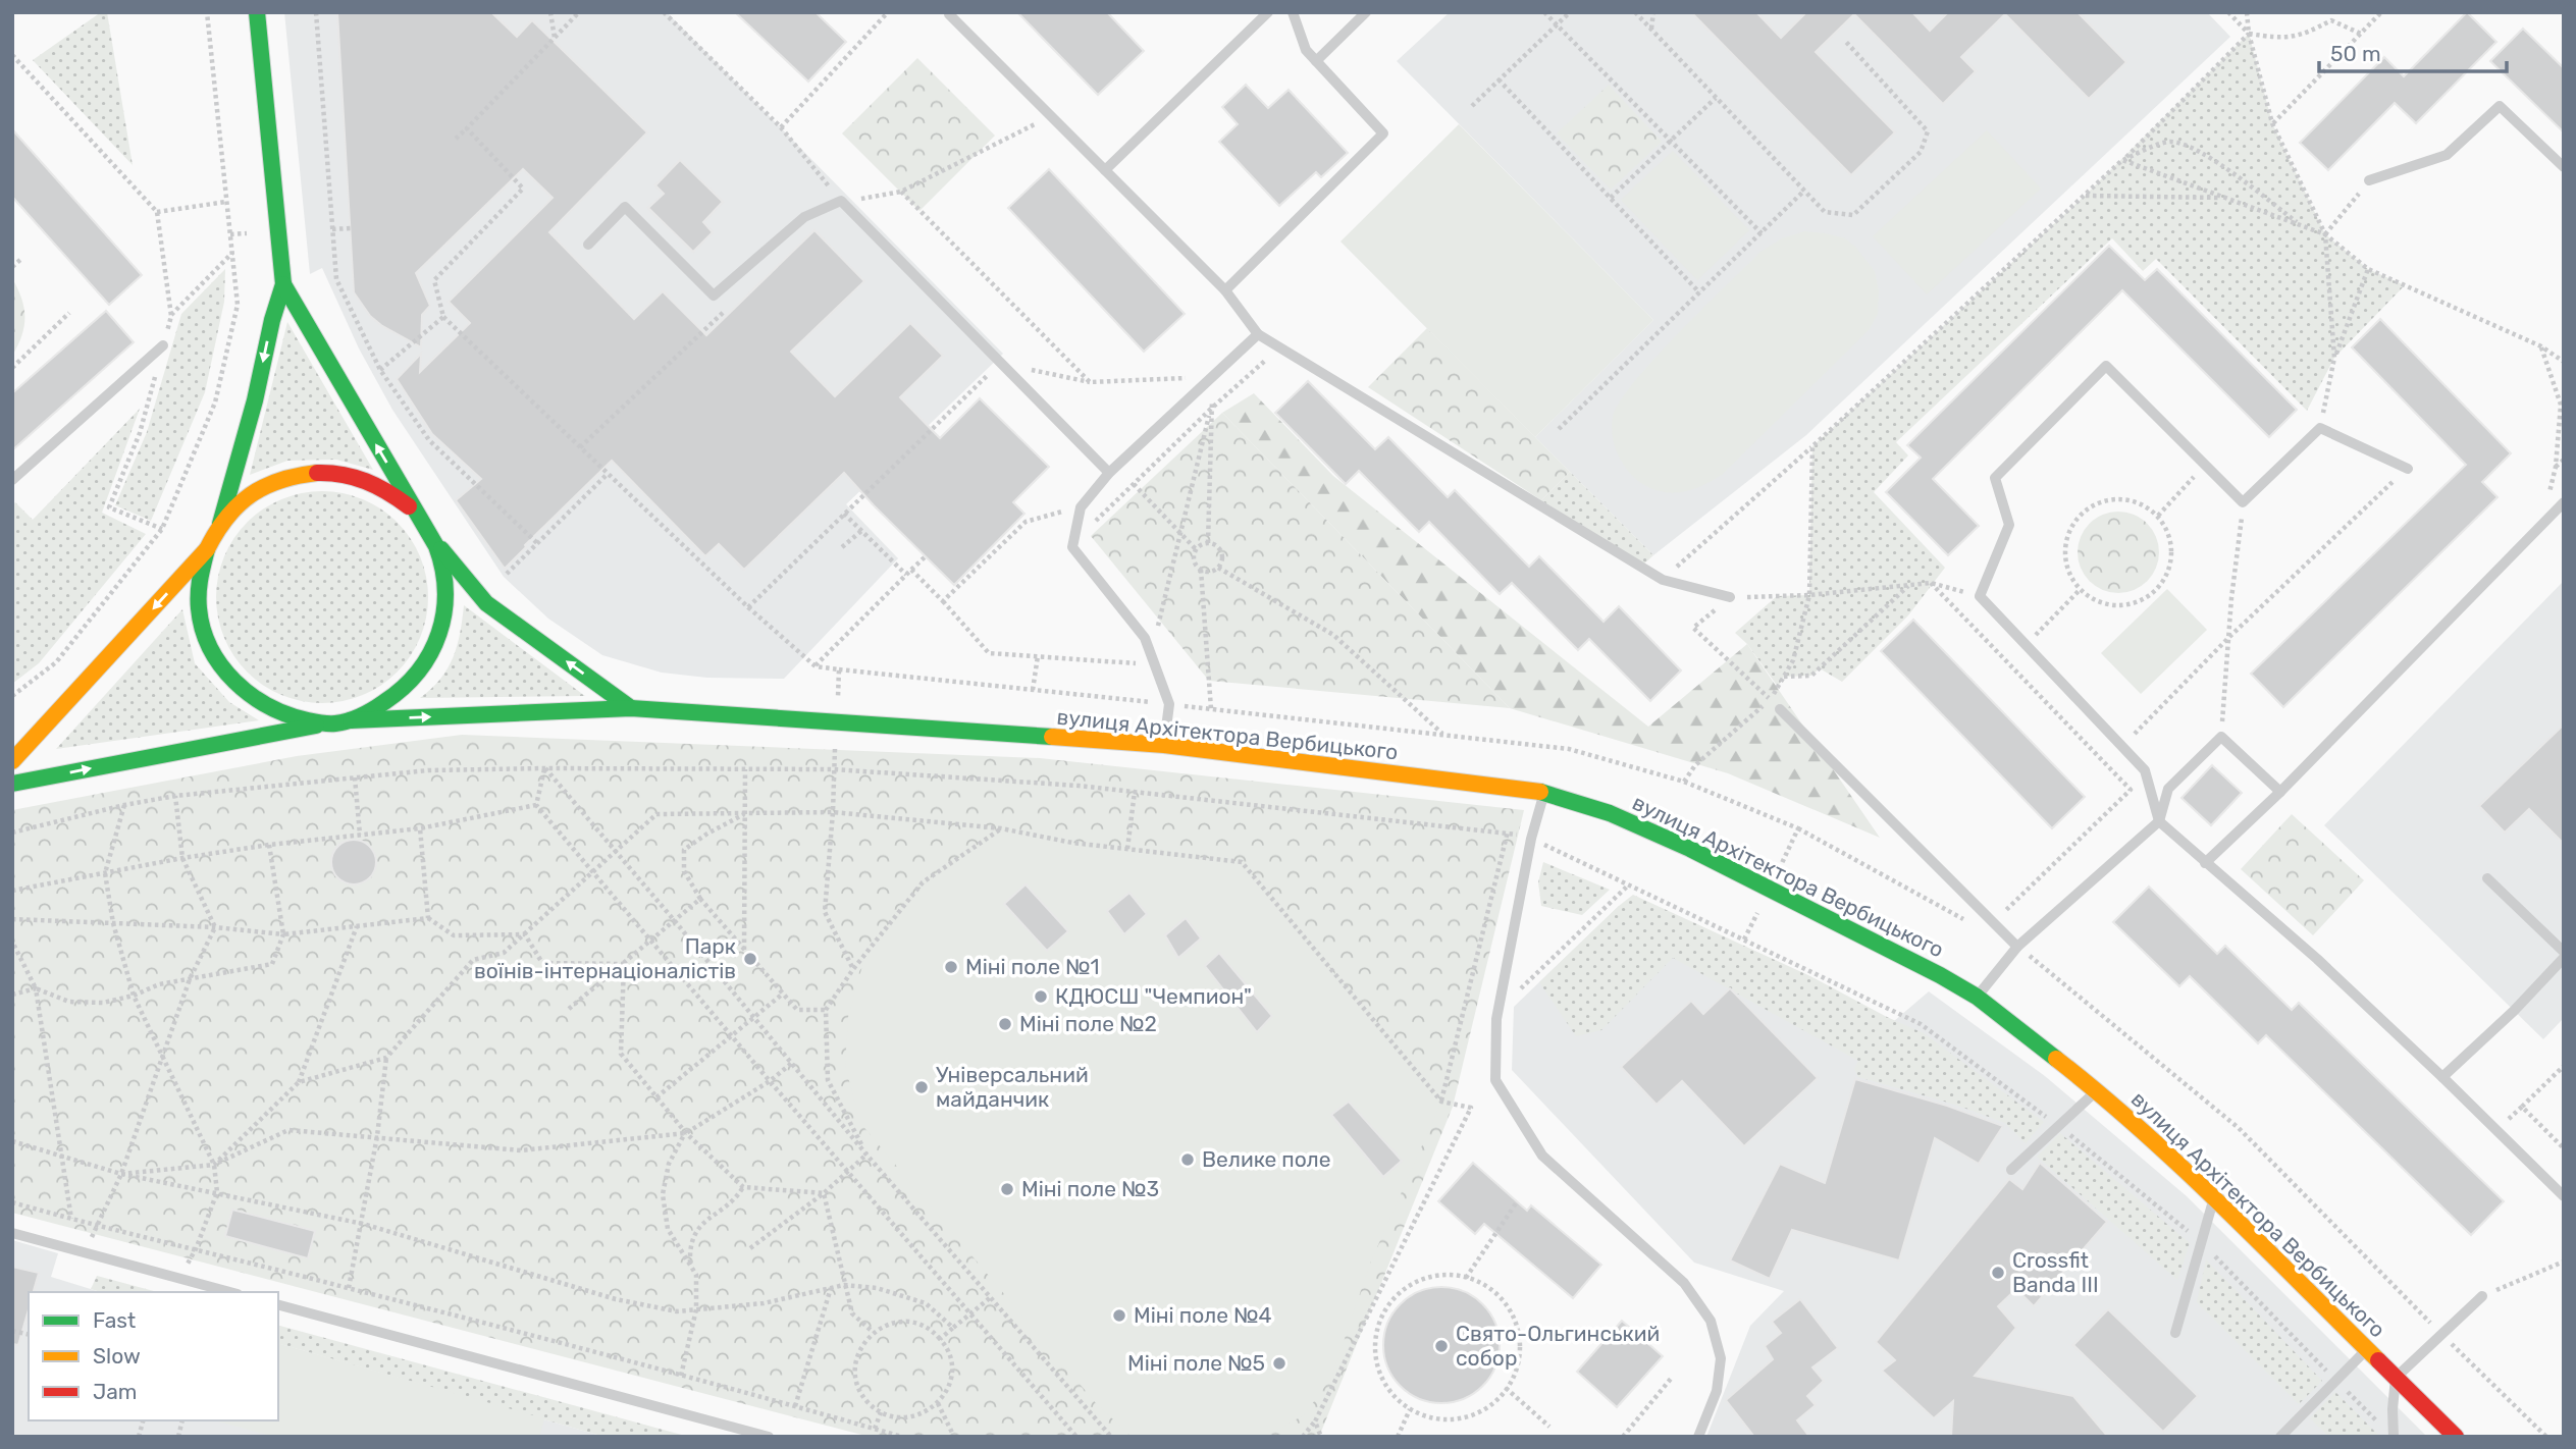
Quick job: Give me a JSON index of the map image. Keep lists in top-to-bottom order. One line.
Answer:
{"streets":{"street":["вулиця Архітектора Вербицького"]},"places":["Парк воїнів-інтернаціоналістів","Міні поле №1","КДЮСШ \"Чемпион\"","Міні поле №2","Універсальний майданчик","Велике поле","Міні поле №3","Crossfit Banda III","Міні поле №4","Свято-Ольгинський собор","Міні поле №5"],"legend":["Fast","Slow","Jam"],"scale_bar":"50 m"}
